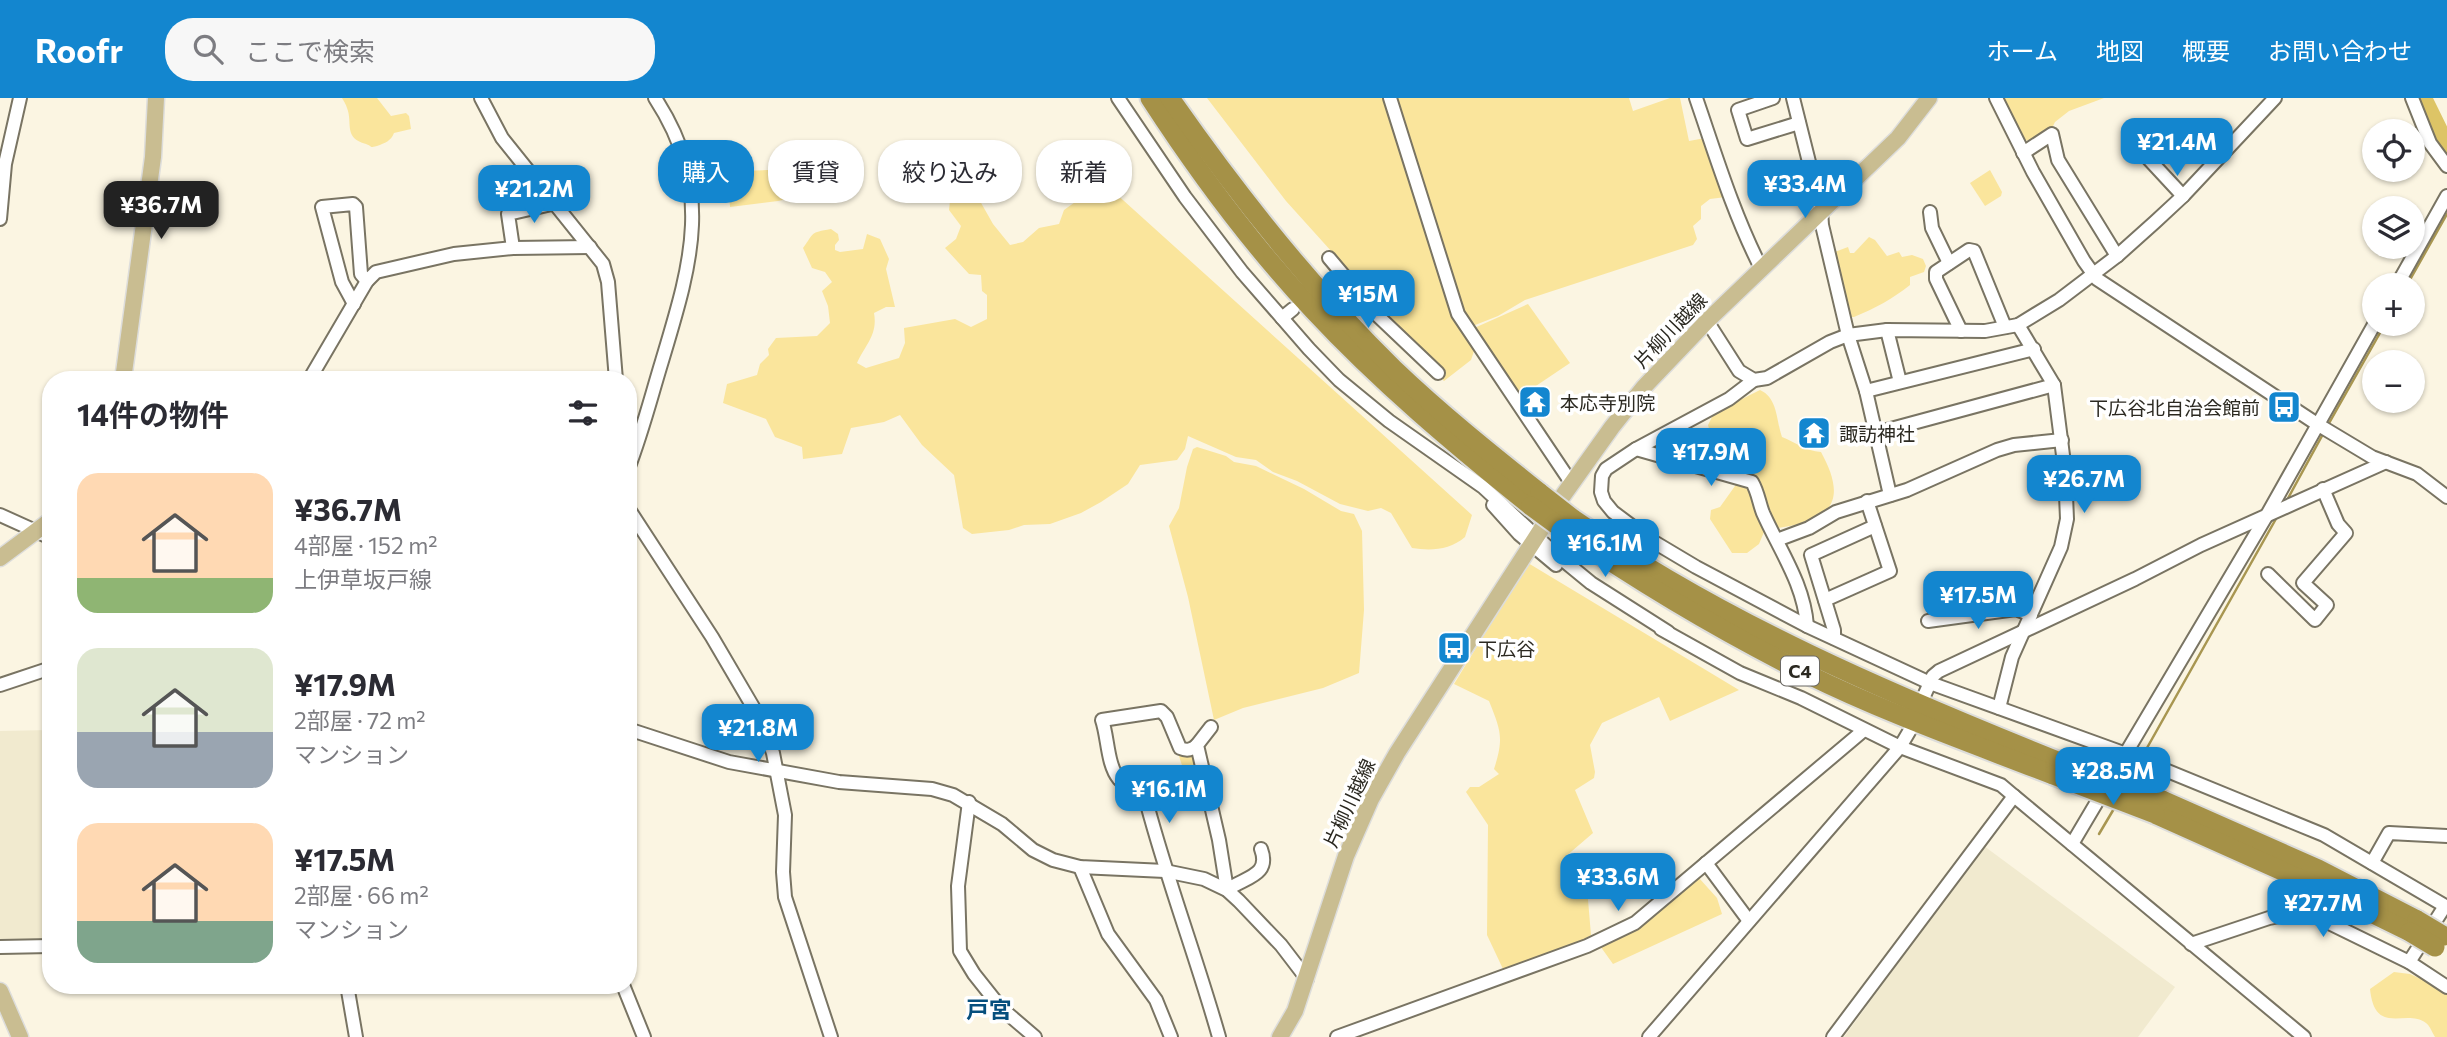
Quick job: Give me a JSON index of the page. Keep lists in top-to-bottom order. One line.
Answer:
{"streets":{"highway":["C4"],"main road":["片柳川越線"]},"districts":["戸宮"],"places":{"temple":["本応寺別院","諏訪神社"],"bus stop":["下広谷北自治会館前","下広谷"]},"page":{"header":"Roofr","search":"ここで検索","nav":["ホーム","地図","概要","お問い合わせ"],"price":["¥21.4M","¥33.4M","¥21.2M","¥36.7M","¥15M","¥17.9M","¥26.7M","¥16.1M","¥17.5M","¥21.8M","¥28.5M","¥16.1M","¥33.6M","¥27.7M"],"map_buttons":["+","−"],"chip":["購入","賃貸","絞り込み","新着"],"heading":"14件の物件","list":[{"name":"¥36.7M","note":"4部屋 · 152 m² · 上伊草坂戸線"},{"name":"¥17.9M","note":"2部屋 · 72 m² · マンション"},{"name":"¥17.5M","note":"2部屋 · 66 m² · マンション"}]}}
